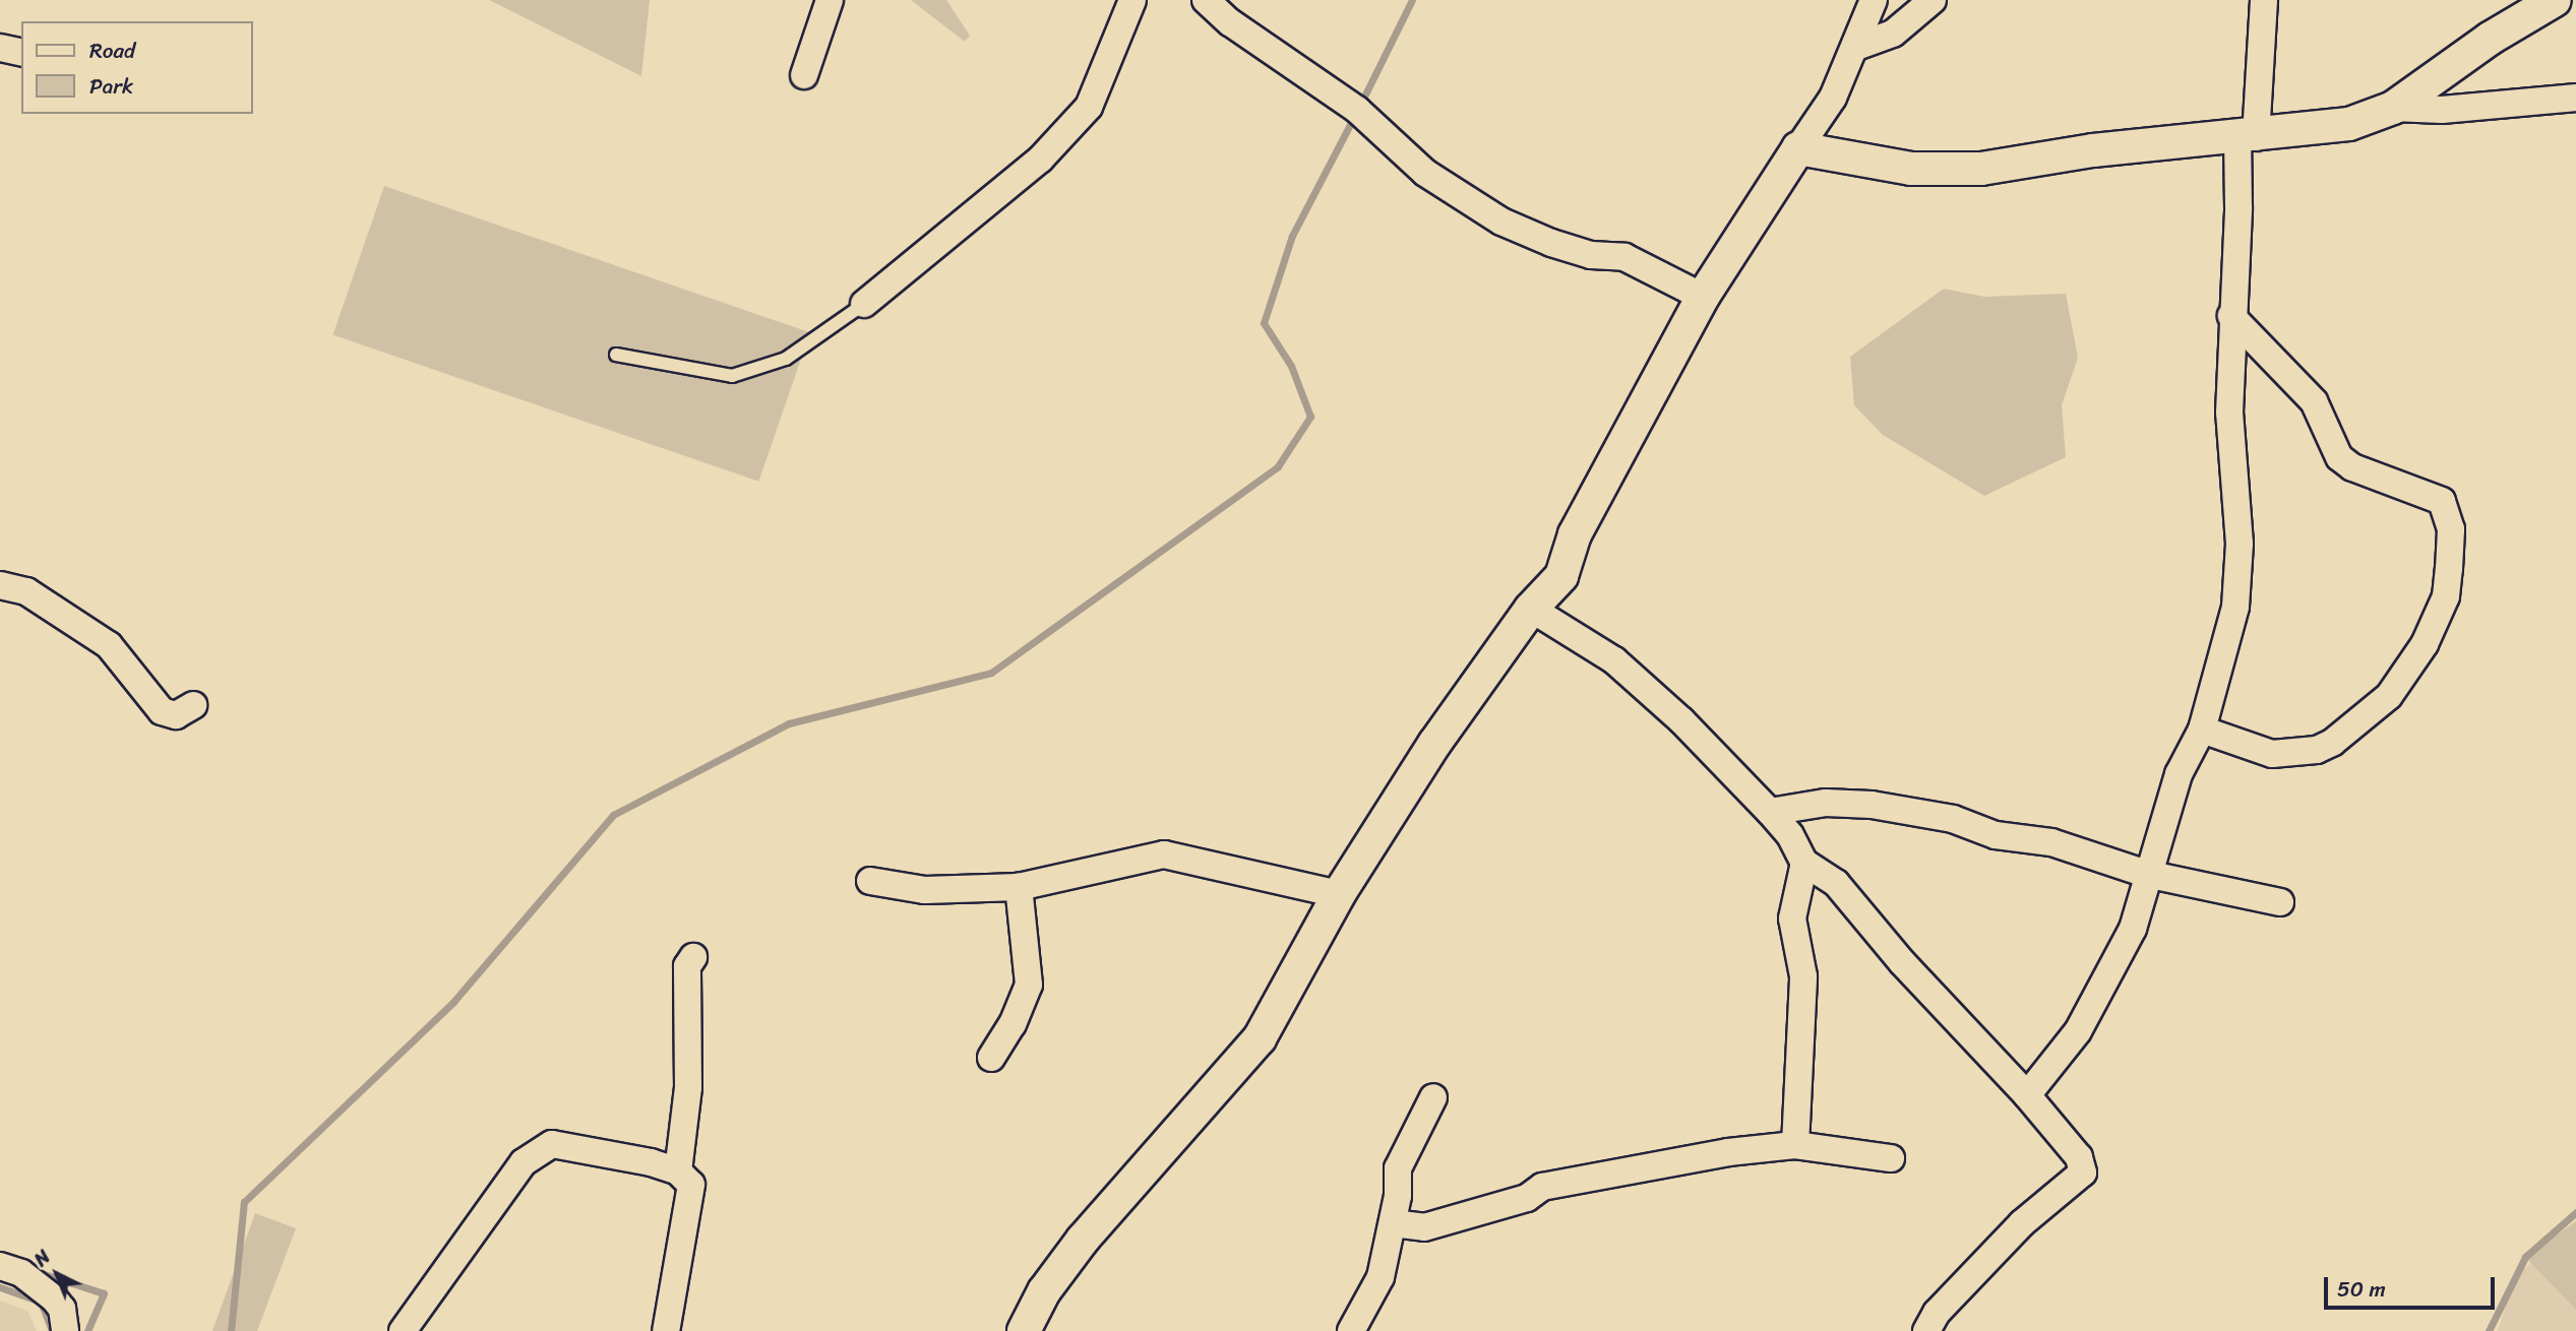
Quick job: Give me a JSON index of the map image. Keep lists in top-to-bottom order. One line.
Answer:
{"legend":["Road","Park"],"scale_bar":"50 m","north":"top left"}
